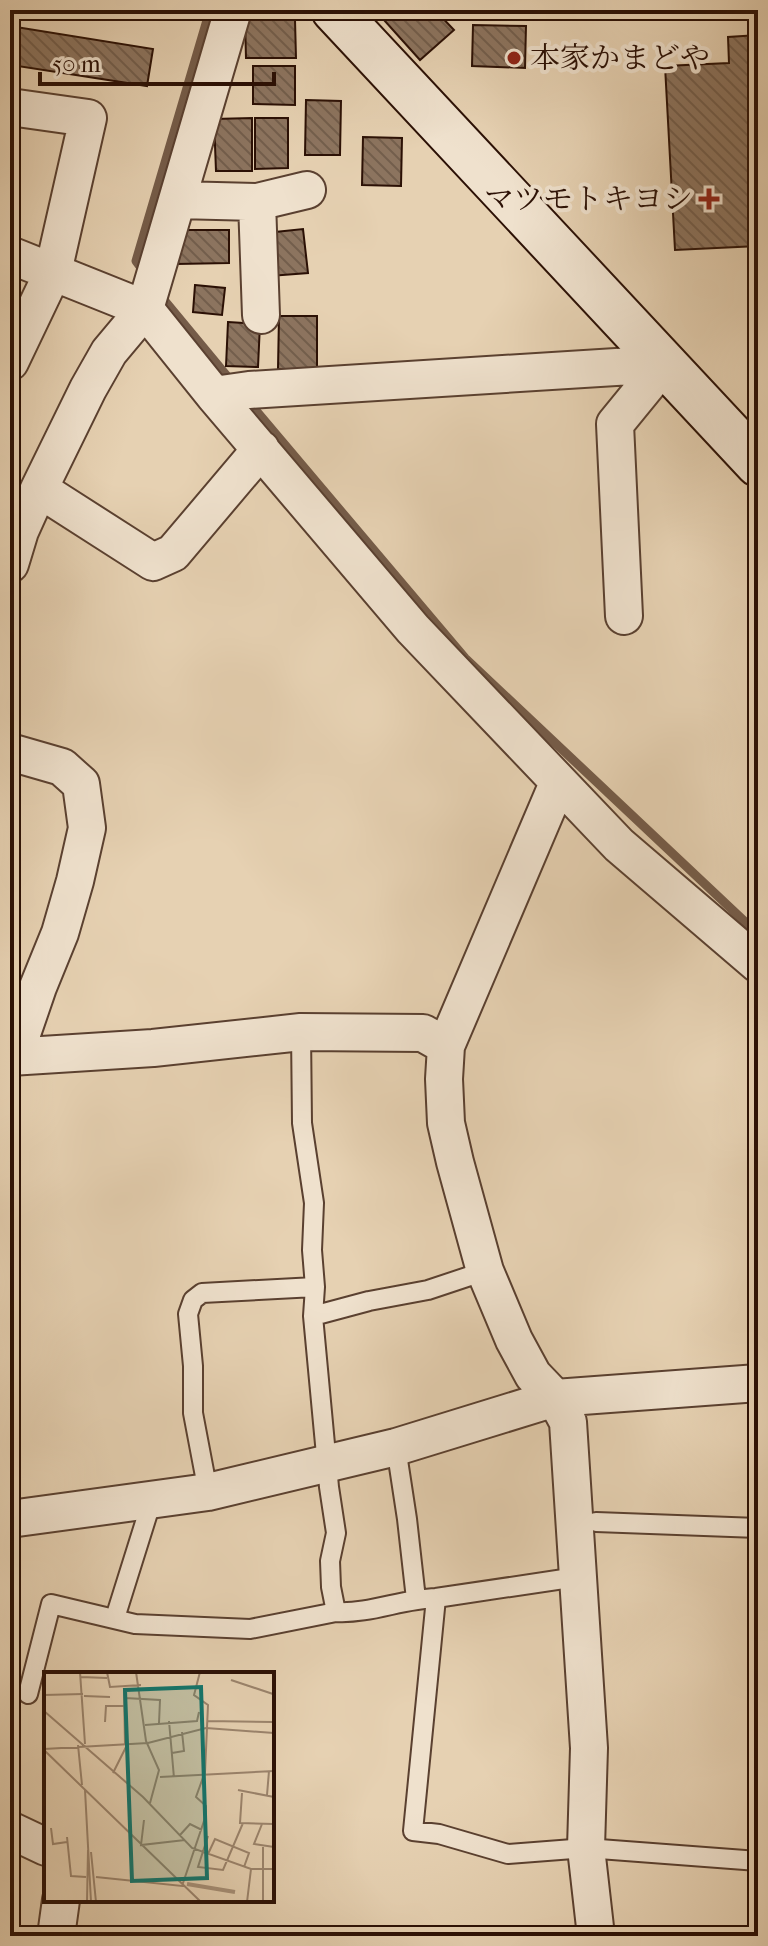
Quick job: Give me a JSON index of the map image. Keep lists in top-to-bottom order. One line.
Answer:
{"places":{"other":["本家かまどや"],"health":["マツモトキヨシ"]},"scale_bar":"50 m"}
